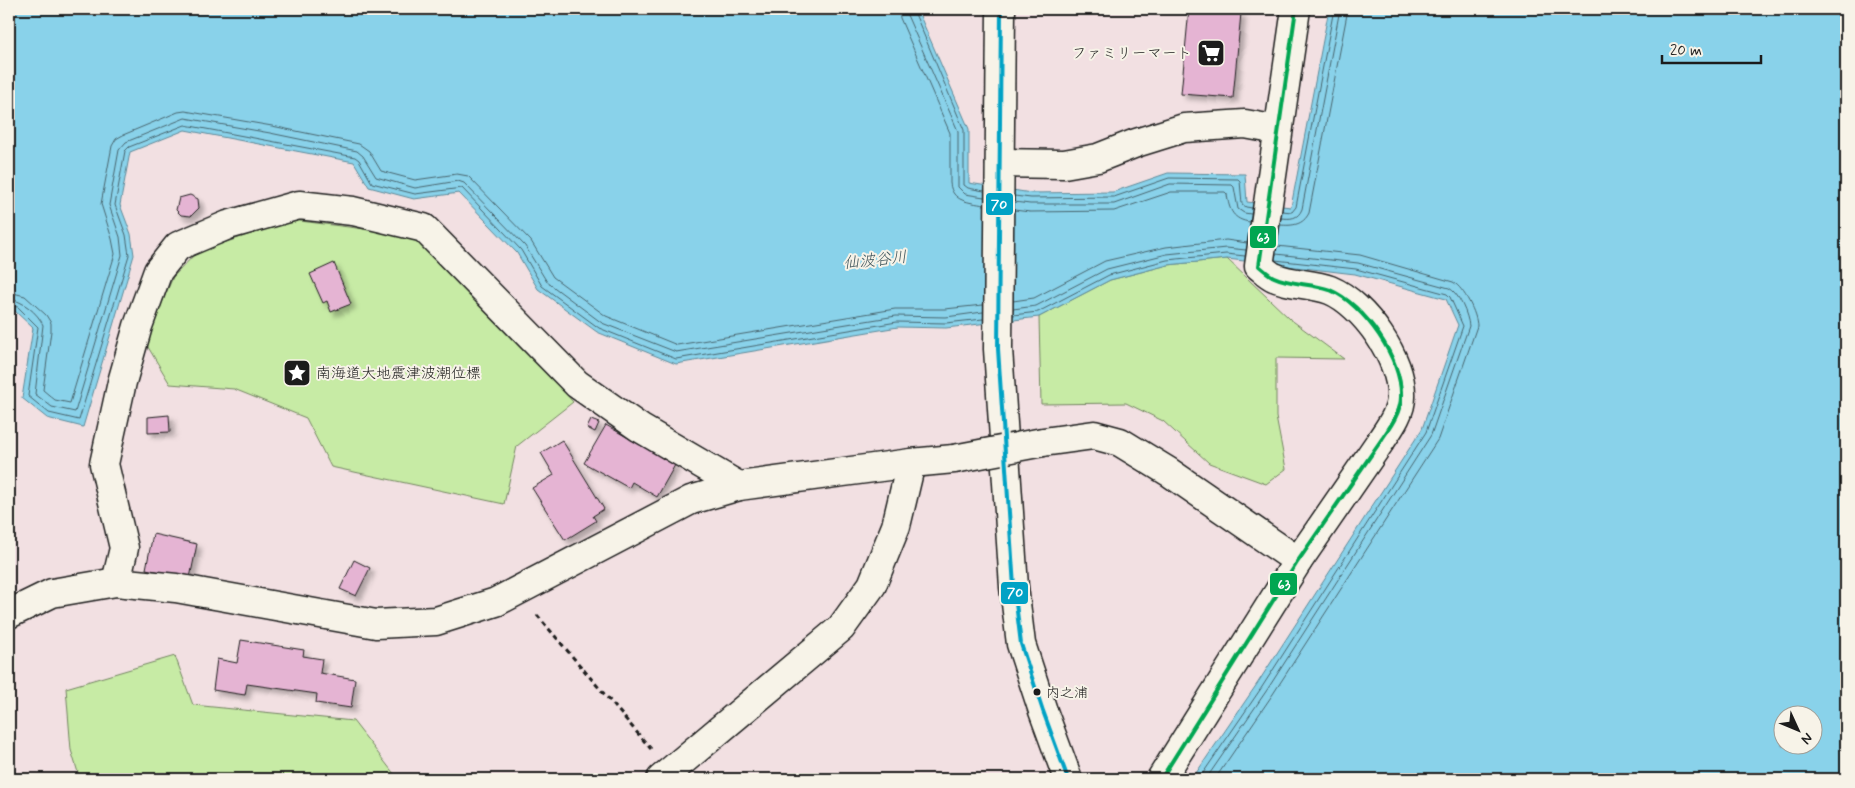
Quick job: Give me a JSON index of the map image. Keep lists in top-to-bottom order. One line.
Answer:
{"water":["仙波谷川"],"places":{"supermarket":["ファミリーマート"],"place":["南海道大地震津波潮位標"],"other":["内之浦"]},"lines":["transit line 70","transit line 63"],"scale_bar":"20 m","north":"bottom right"}
